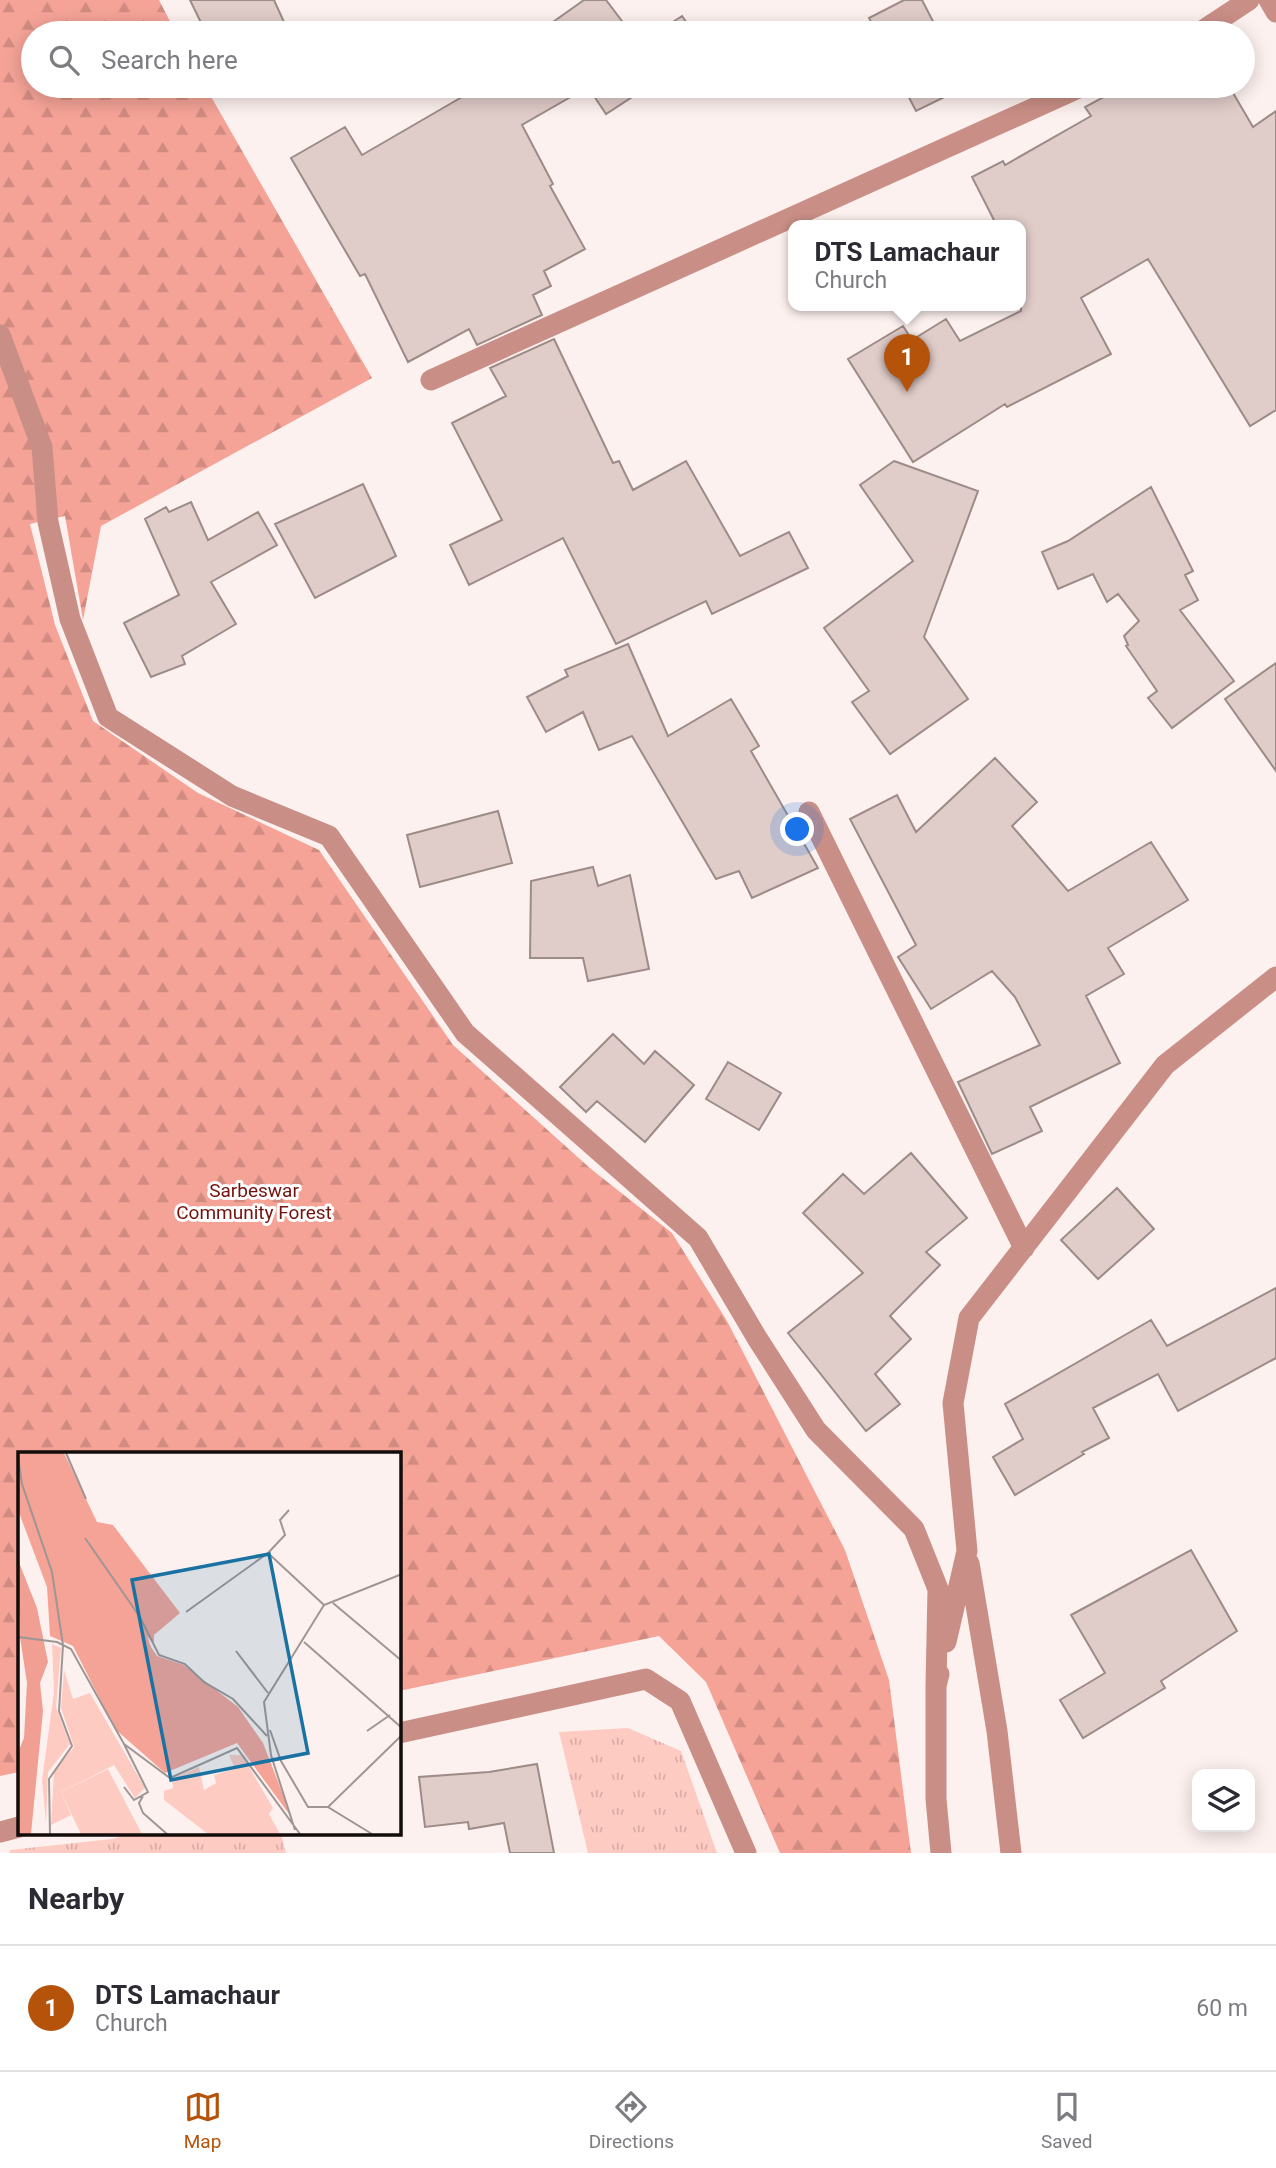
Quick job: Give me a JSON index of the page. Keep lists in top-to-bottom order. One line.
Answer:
{"parks":["Sarbeswar Community Forest"],"page":{"search":"Search here","popup":["DTS Lamachaur","Church"],"pins":"1","heading":"Nearby","list":[{"mark":"1","name":"DTS Lamachaur","note":"Church","value":"60 m"}],"nav":["Map","Directions","Saved"]}}
